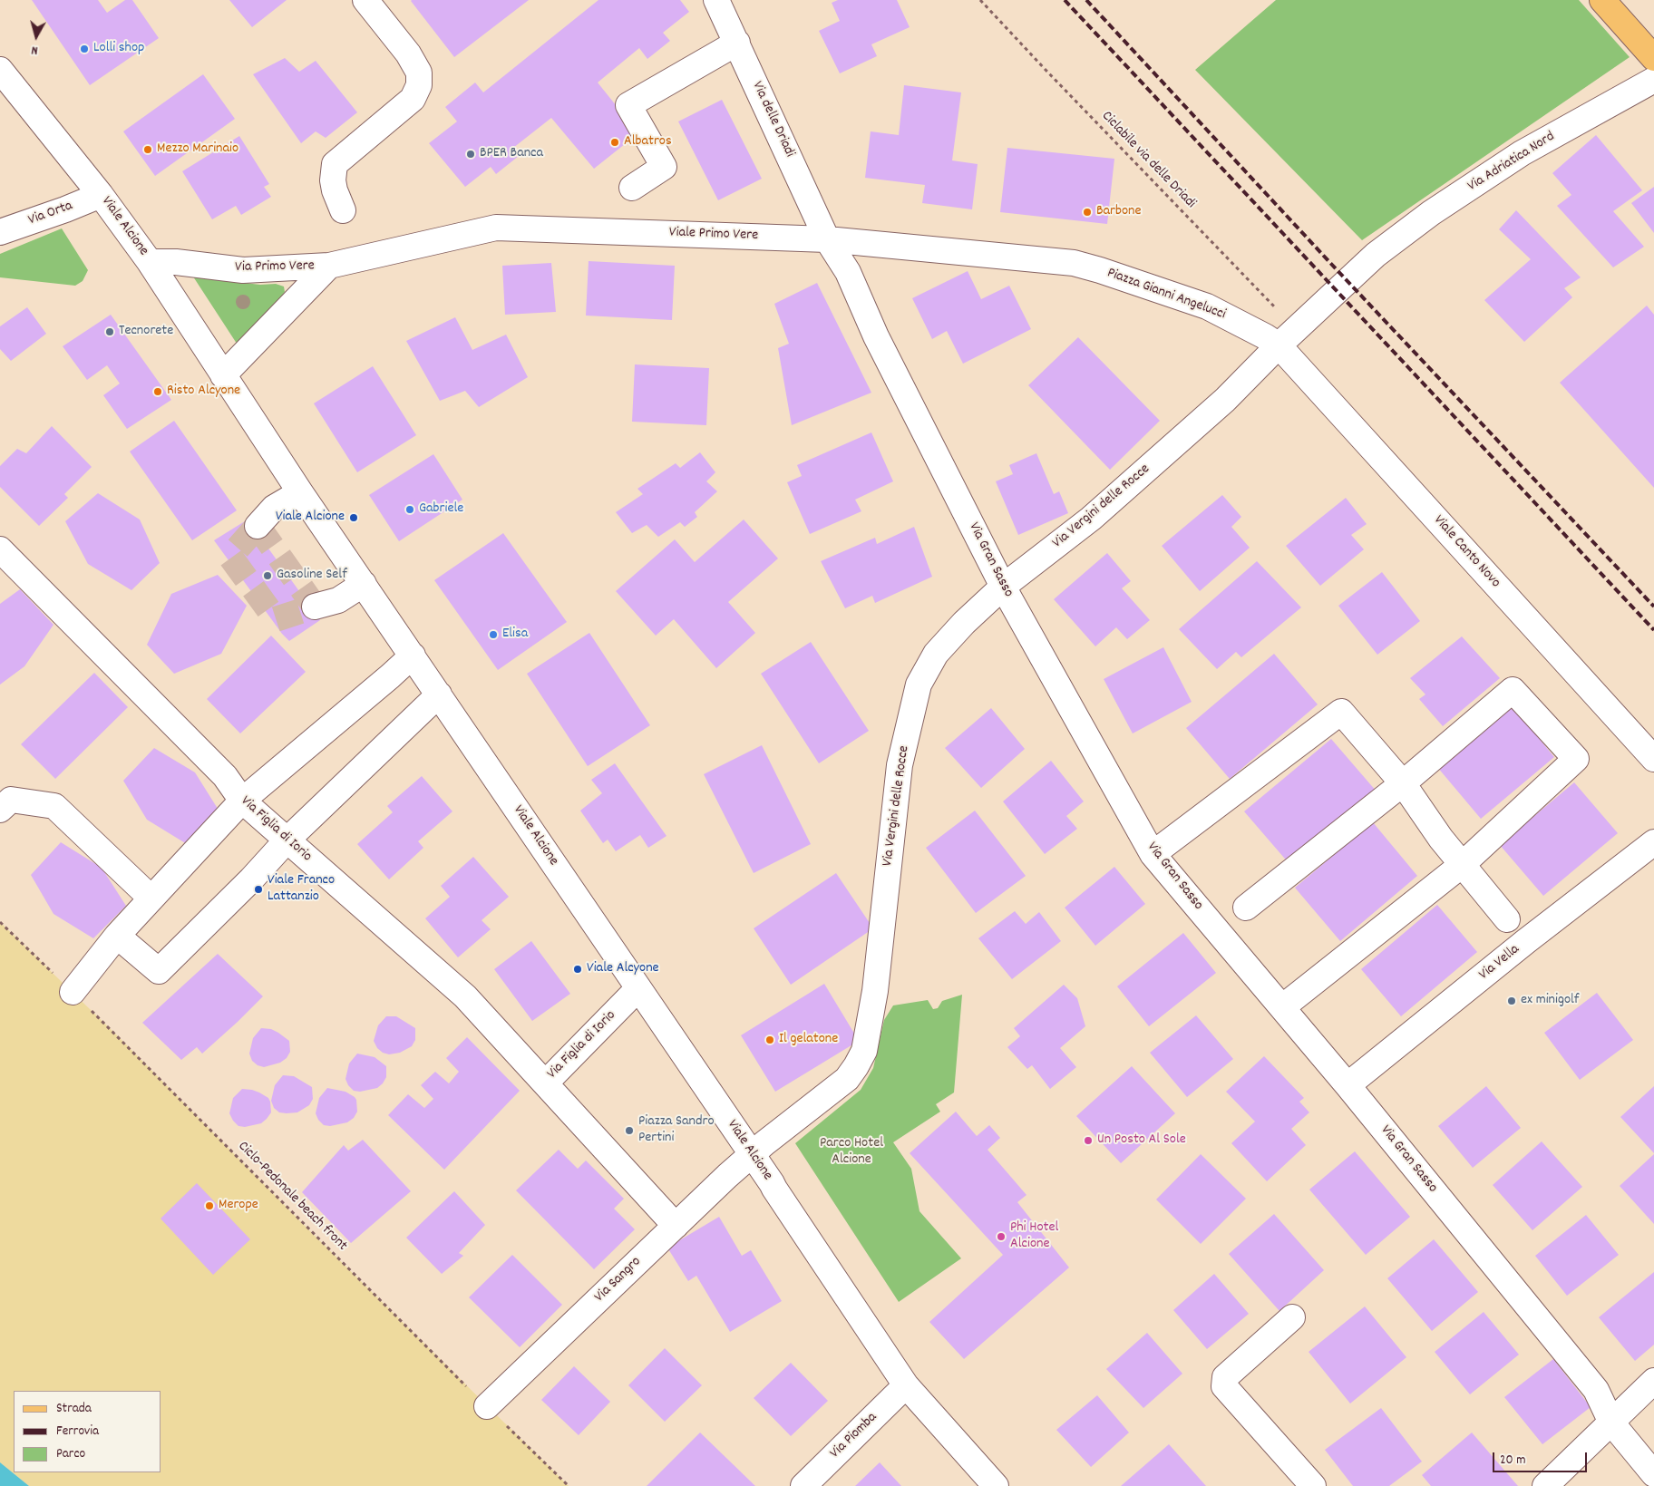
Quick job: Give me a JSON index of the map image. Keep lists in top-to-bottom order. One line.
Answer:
{"streets":{"street":["Via delle Driadi","Via Adriatica Nord","Via Orta","Viale Alcione","Viale Primo Vere","Via Primo Vere","Piazza Gianni Angelucci","Via Vergini delle Rocce","Viale Canto Novo","Via Gran Sasso","Via Figlia di Iorio","Via Vella","Via Sangro","Via Piomba"],"path":["Ciclabile via delle Driadi","Ciclo-Pedonale beach front"]},"crossings":[["Via delle Driadi","Viale Primo Vere"],["Via delle Driadi","Via Gran Sasso"],["Ciclabile via delle Driadi","Via Adriatica Nord"],["Ciclabile via delle Driadi","Piazza Gianni Angelucci"],["Ciclabile via delle Driadi","Via Vergini delle Rocce"],["Ciclabile via delle Driadi","Viale Canto Novo"],["Via Adriatica Nord","Piazza Gianni Angelucci"],["Via Adriatica Nord","Via Vergini delle Rocce"],["Via Adriatica Nord","Viale Canto Novo"],["Via Orta","Viale Alcione"],["Viale Alcione","Via Primo Vere"],["Viale Alcione","Via Vergini delle Rocce"],["Viale Alcione","Via Figlia di Iorio"],["Viale Alcione","Via Sangro"],["Viale Alcione","Via Piomba"],["Viale Primo Vere","Via Primo Vere"],["Viale Primo Vere","Piazza Gianni Angelucci"],["Viale Primo Vere","Via Gran Sasso"],["Piazza Gianni Angelucci","Via Vergini delle Rocce"],["Piazza Gianni Angelucci","Viale Canto Novo"],["Via Vergini delle Rocce","Viale Canto Novo"],["Via Vergini delle Rocce","Via Gran Sasso"],["Via Vergini delle Rocce","Via Sangro"],["Via Gran Sasso","Via Vella"],["Ciclo-Pedonale beach front","Via Sangro"]],"parks":["Parco Hotel Alcione"],"places":["Lolli shop","Albatros","Mezzo Marinaio","BPER Banca","Barbone","Tecnorete","Risto Alcyone","Gabriele","Viale Alcione","Gasoline Self","Elisa","Viale Franco Lattanzio","Viale Alcyone","ex minigolf","Il gelatone","Piazza Sandro Pertini","Un Posto Al Sole","Merope","Phi Hotel Alcione"],"legend":["Strada","Ferrovia","Parco"],"scale_bar":"20 m","north":"bottom"}
